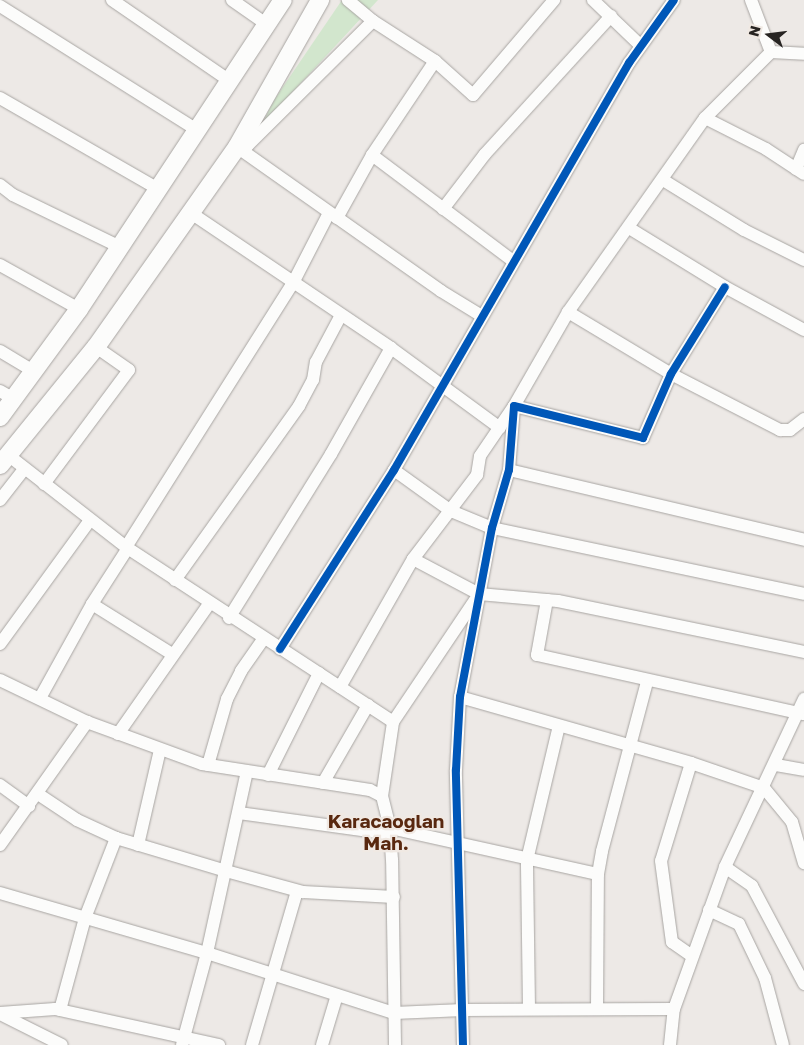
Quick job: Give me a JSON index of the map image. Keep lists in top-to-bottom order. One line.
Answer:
{"districts":["Karacaoğlan Mah."],"north":"left"}
